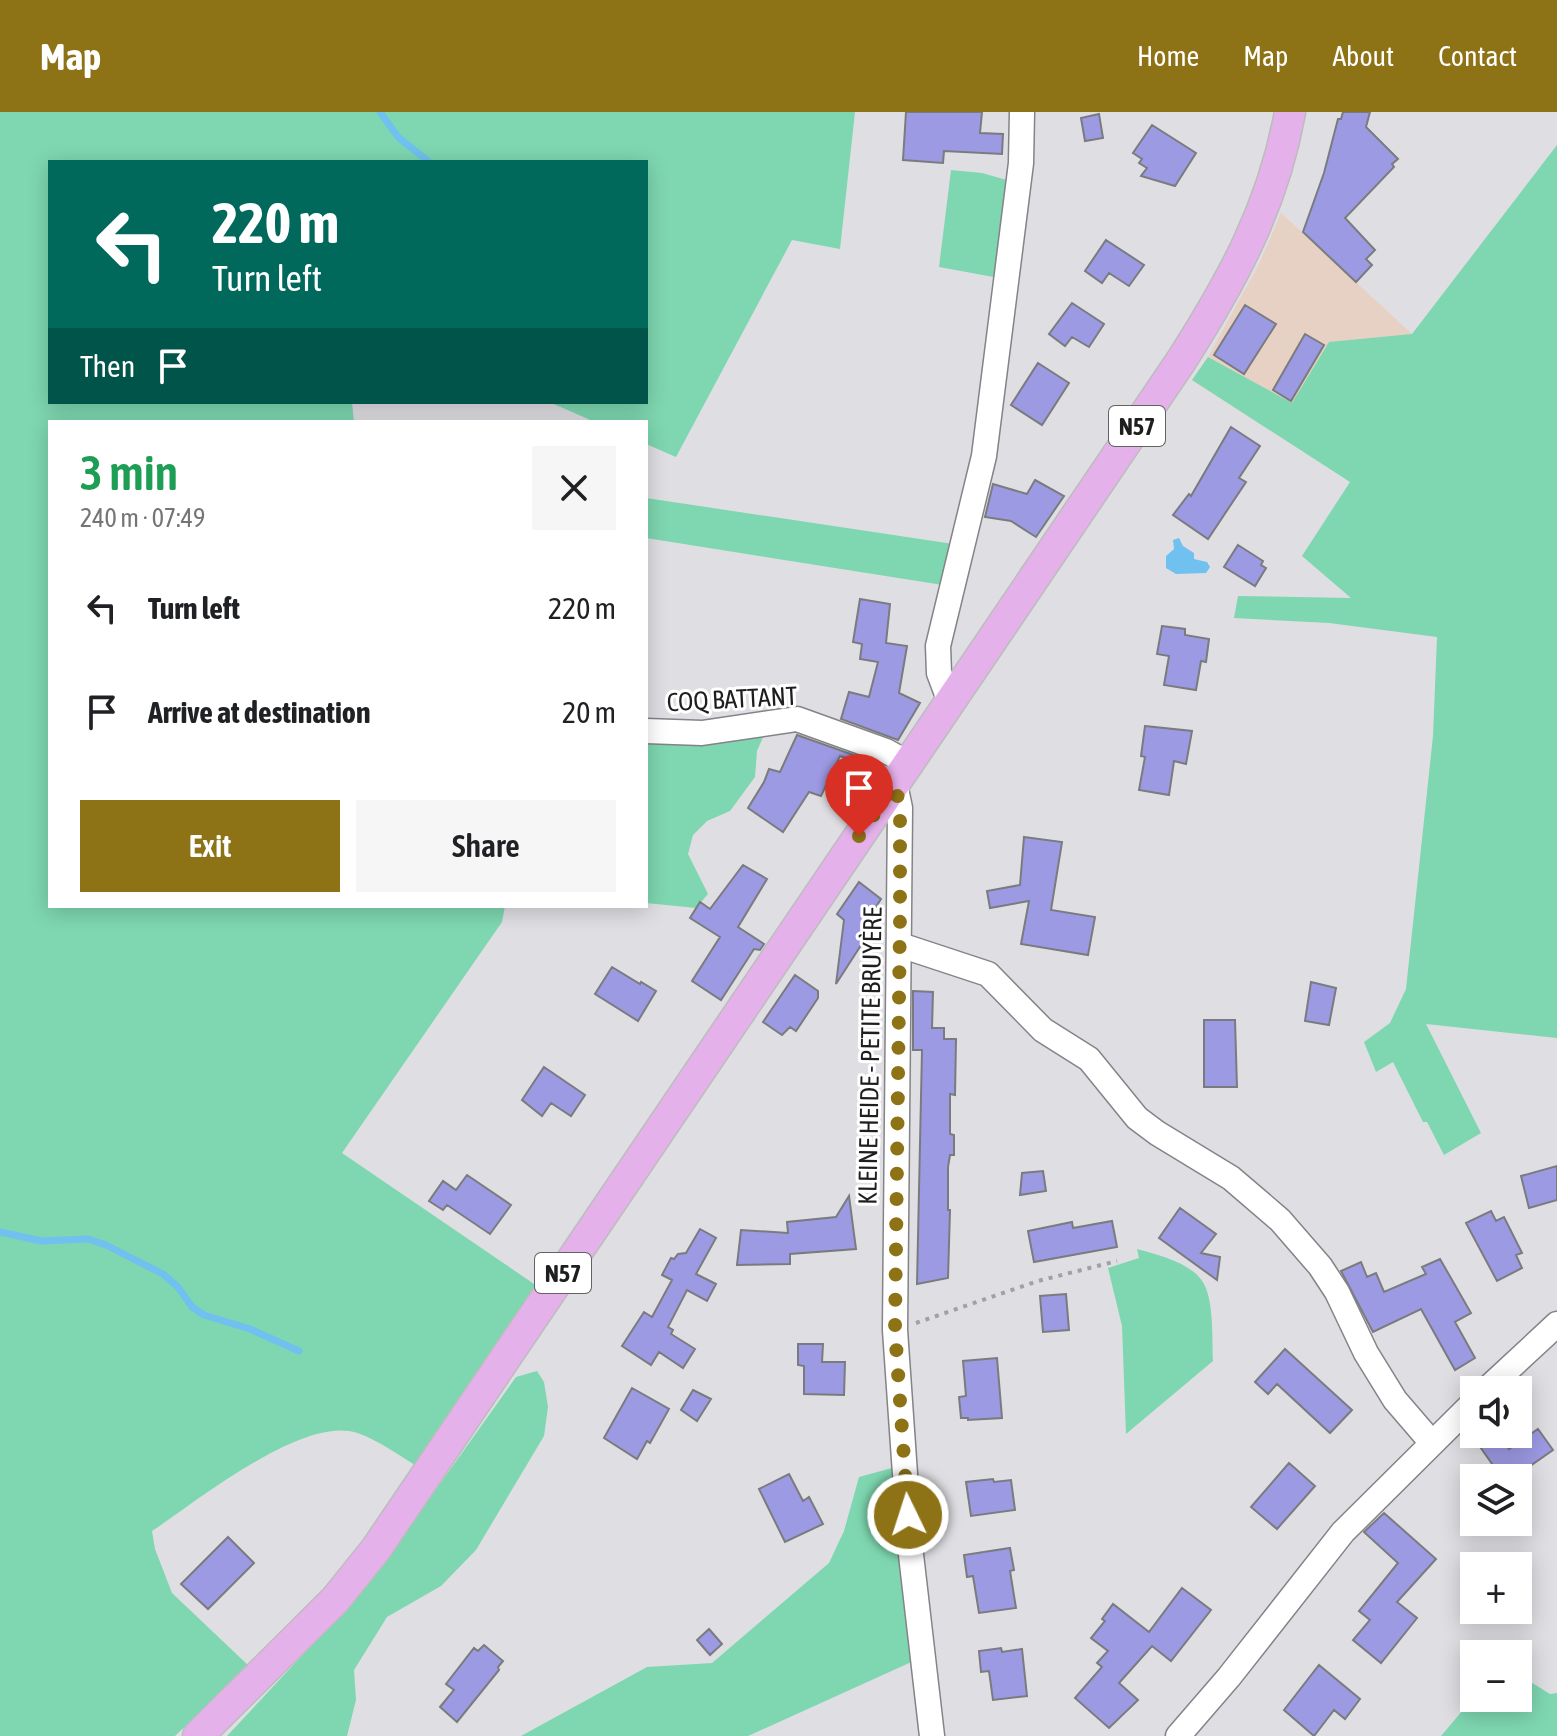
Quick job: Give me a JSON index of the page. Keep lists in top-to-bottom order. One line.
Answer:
{"streets":{"main road":["N57"],"street":["COQ BATTANT","KLEINE HEIDE - PETITE BRUYÈRE"]},"crossings":[["N57","COQ BATTANT"],["N57","KLEINE HEIDE - PETITE BRUYÈRE"],["COQ BATTANT","KLEINE HEIDE - PETITE BRUYÈRE"]],"page":{"header":"Map","nav":["Home","Map","About","Contact"],"turn":["220 m","Turn left"],"then":"Then","heading":["3 min","240 m · 07:49"],"list":[{"name":"Turn left","value":"220 m"},{"name":"Arrive at destination","value":"20 m"}],"buttons":["Exit","Share"],"map_buttons":["+","−"]}}
